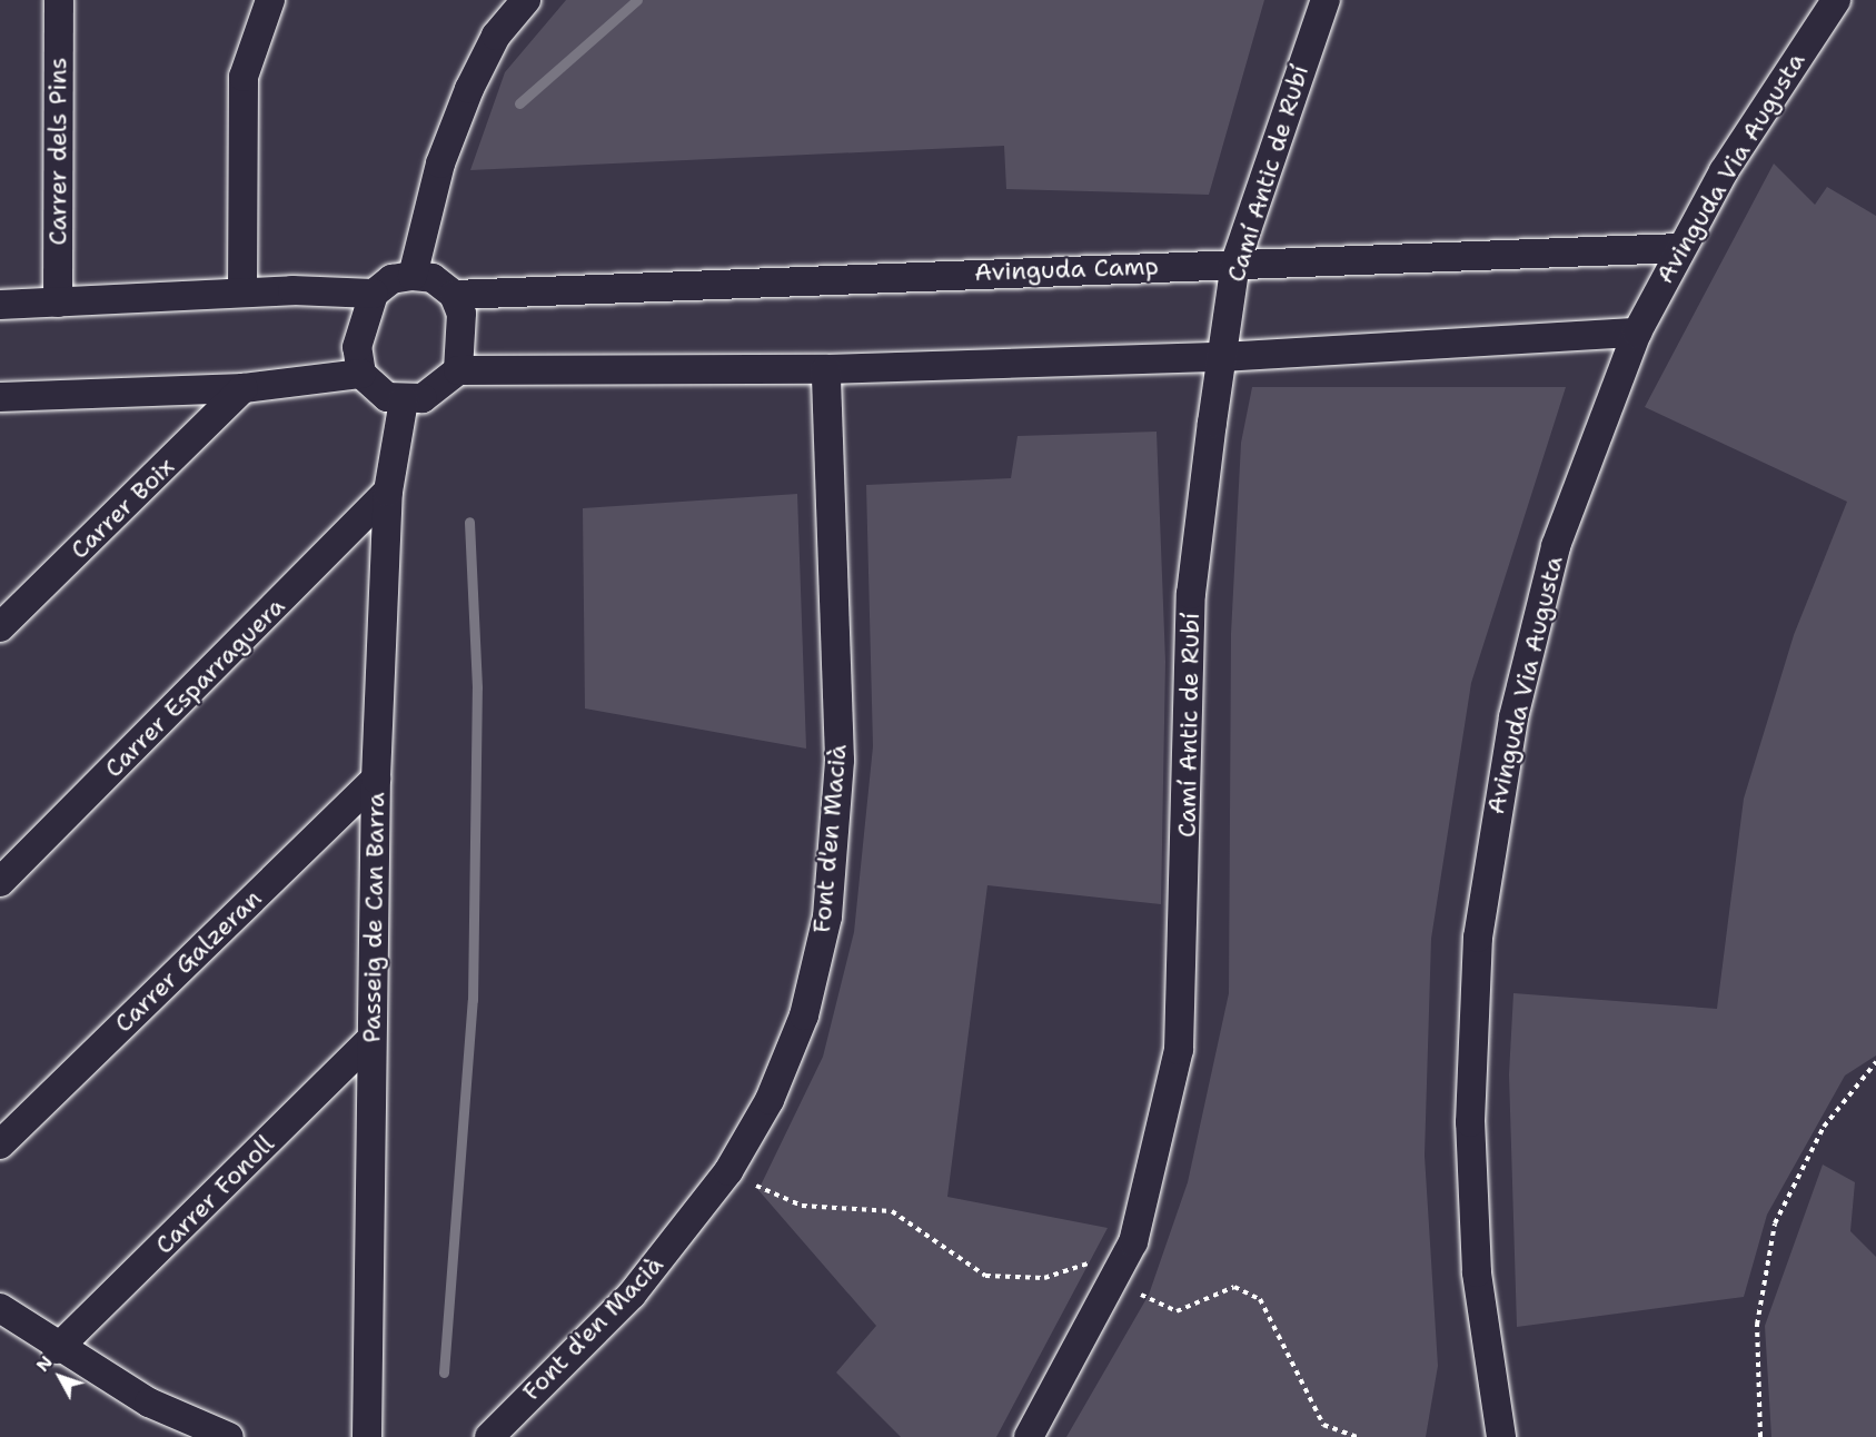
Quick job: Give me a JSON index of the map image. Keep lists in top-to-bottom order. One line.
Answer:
{"streets":{"street":["Carrer dels Pins","Avinguda Via Augusta","Camí Antic de Rubí","Avinguda Camp","Carrer Boix","Carrer Esparraguera","Font d'en Macià","Passeig de Can Barra","Carrer Galzeran","Carrer Fonoll"]},"crossings":[["Avinguda Via Augusta","Avinguda Camp"],["Camí Antic de Rubí","Avinguda Camp"],["Avinguda Camp","Passeig de Can Barra"],["Carrer Esparraguera","Passeig de Can Barra"],["Passeig de Can Barra","Carrer Galzeran"],["Passeig de Can Barra","Carrer Fonoll"]],"north":"top left"}
